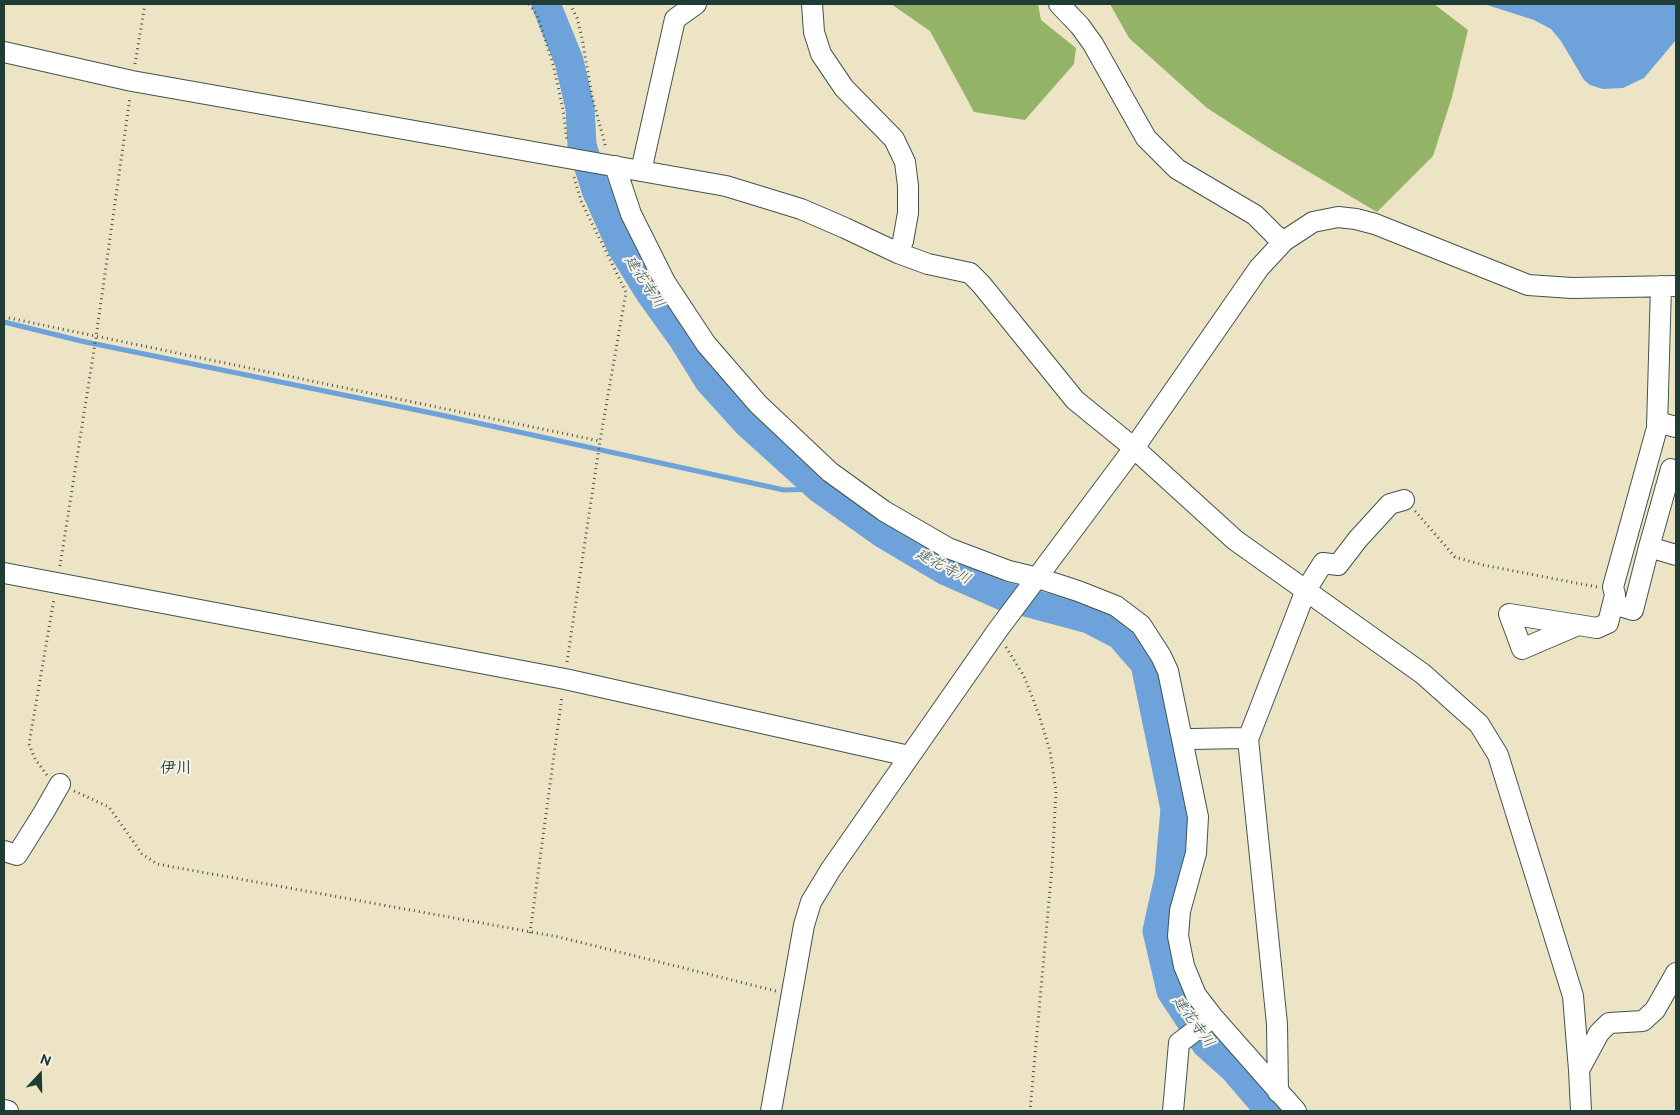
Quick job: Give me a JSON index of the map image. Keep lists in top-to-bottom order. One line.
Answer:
{"districts":["伊川"],"water":["建花寺川"],"north":"top"}
